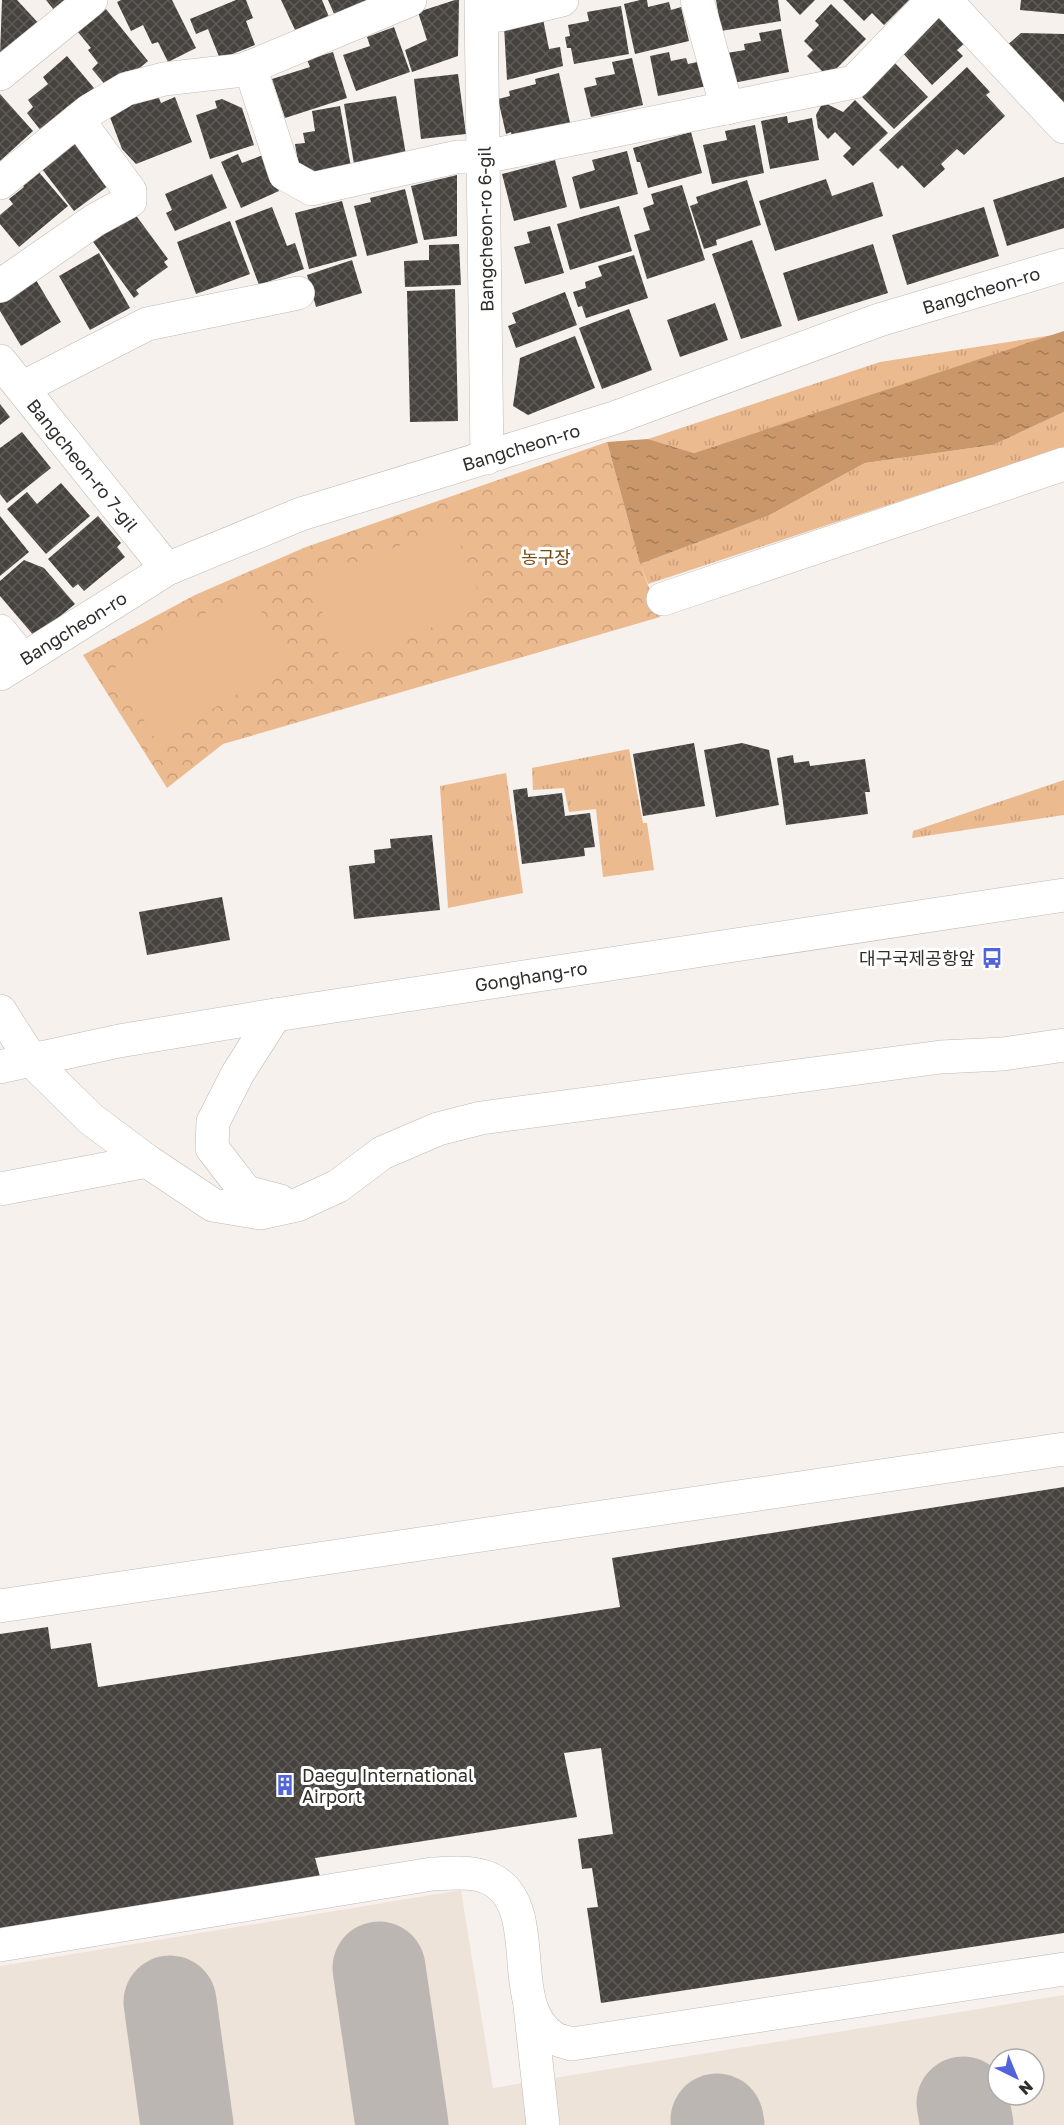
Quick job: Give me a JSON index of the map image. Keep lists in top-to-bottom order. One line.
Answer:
{"streets":{"street":["Bangcheon-ro 6-gil","Bangcheon-ro","Bangcheon-ro 7-gil","Gonghang-ro"]},"crossings":[["Bangcheon-ro 6-gil","Bangcheon-ro"],["Bangcheon-ro","Bangcheon-ro 7-gil"]],"parks":["농구장"],"places":{"bus stop":["대구국제공항앞"],"building":["Daegu International Airport"]},"north":"bottom right"}
